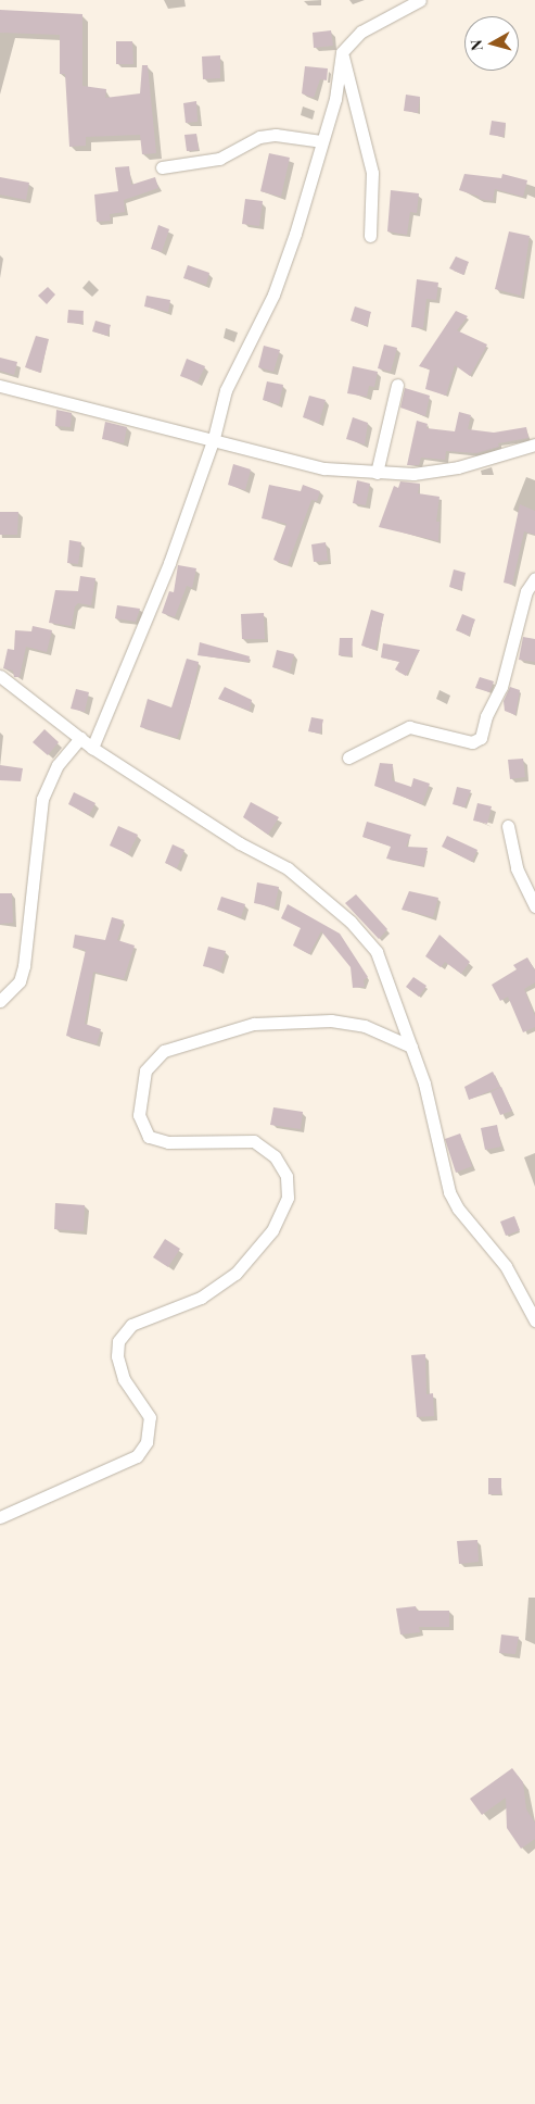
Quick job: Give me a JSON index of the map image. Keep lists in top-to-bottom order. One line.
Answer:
{"north":"left"}
